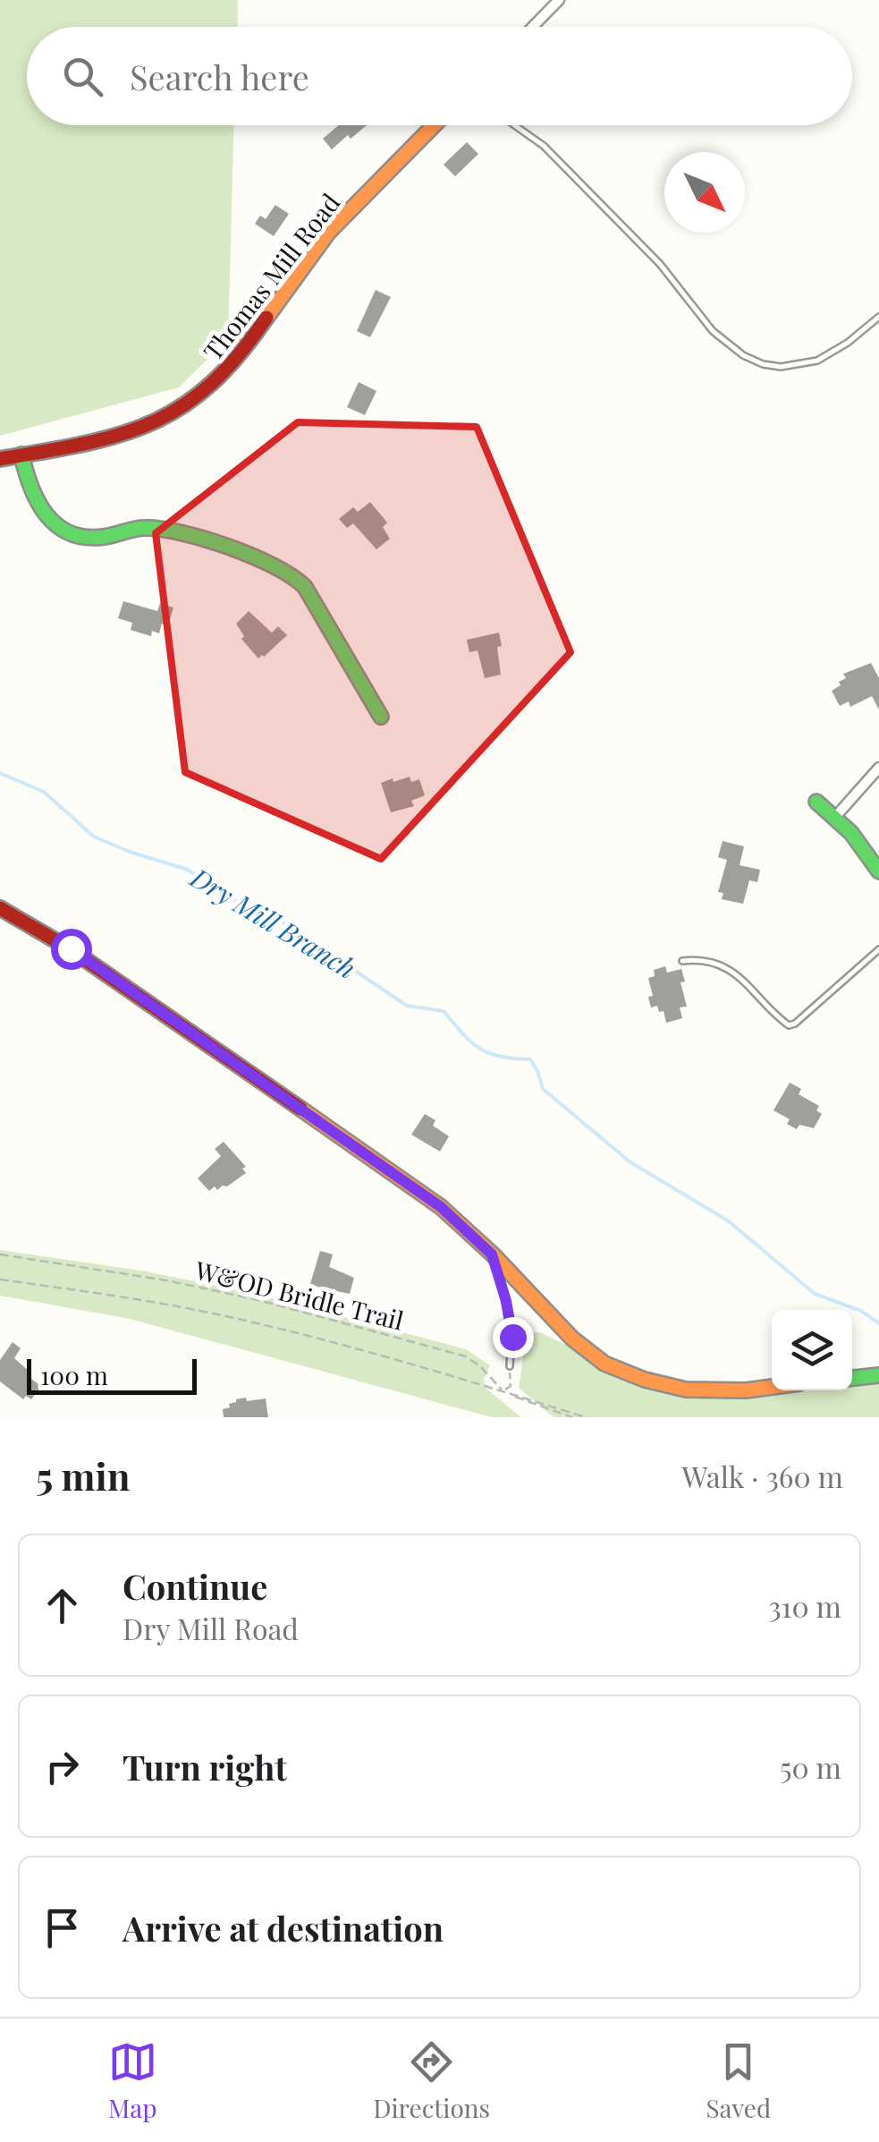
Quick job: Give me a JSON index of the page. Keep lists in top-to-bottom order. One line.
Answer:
{"streets":{"street":["Thomas Mill Road"],"path":["W&OD Bridle Trail"]},"water":["Dry Mill Branch"],"scale_bar":"100 m","north":"bottom right","page":{"search":"Search here","scale":"100 m","heading":["5 min","Walk · 360 m"],"list":[["Continue","Dry Mill Road","310 m"],["Turn right","50 m"],"Arrive at destination"],"nav":["Map","Directions","Saved"]}}
